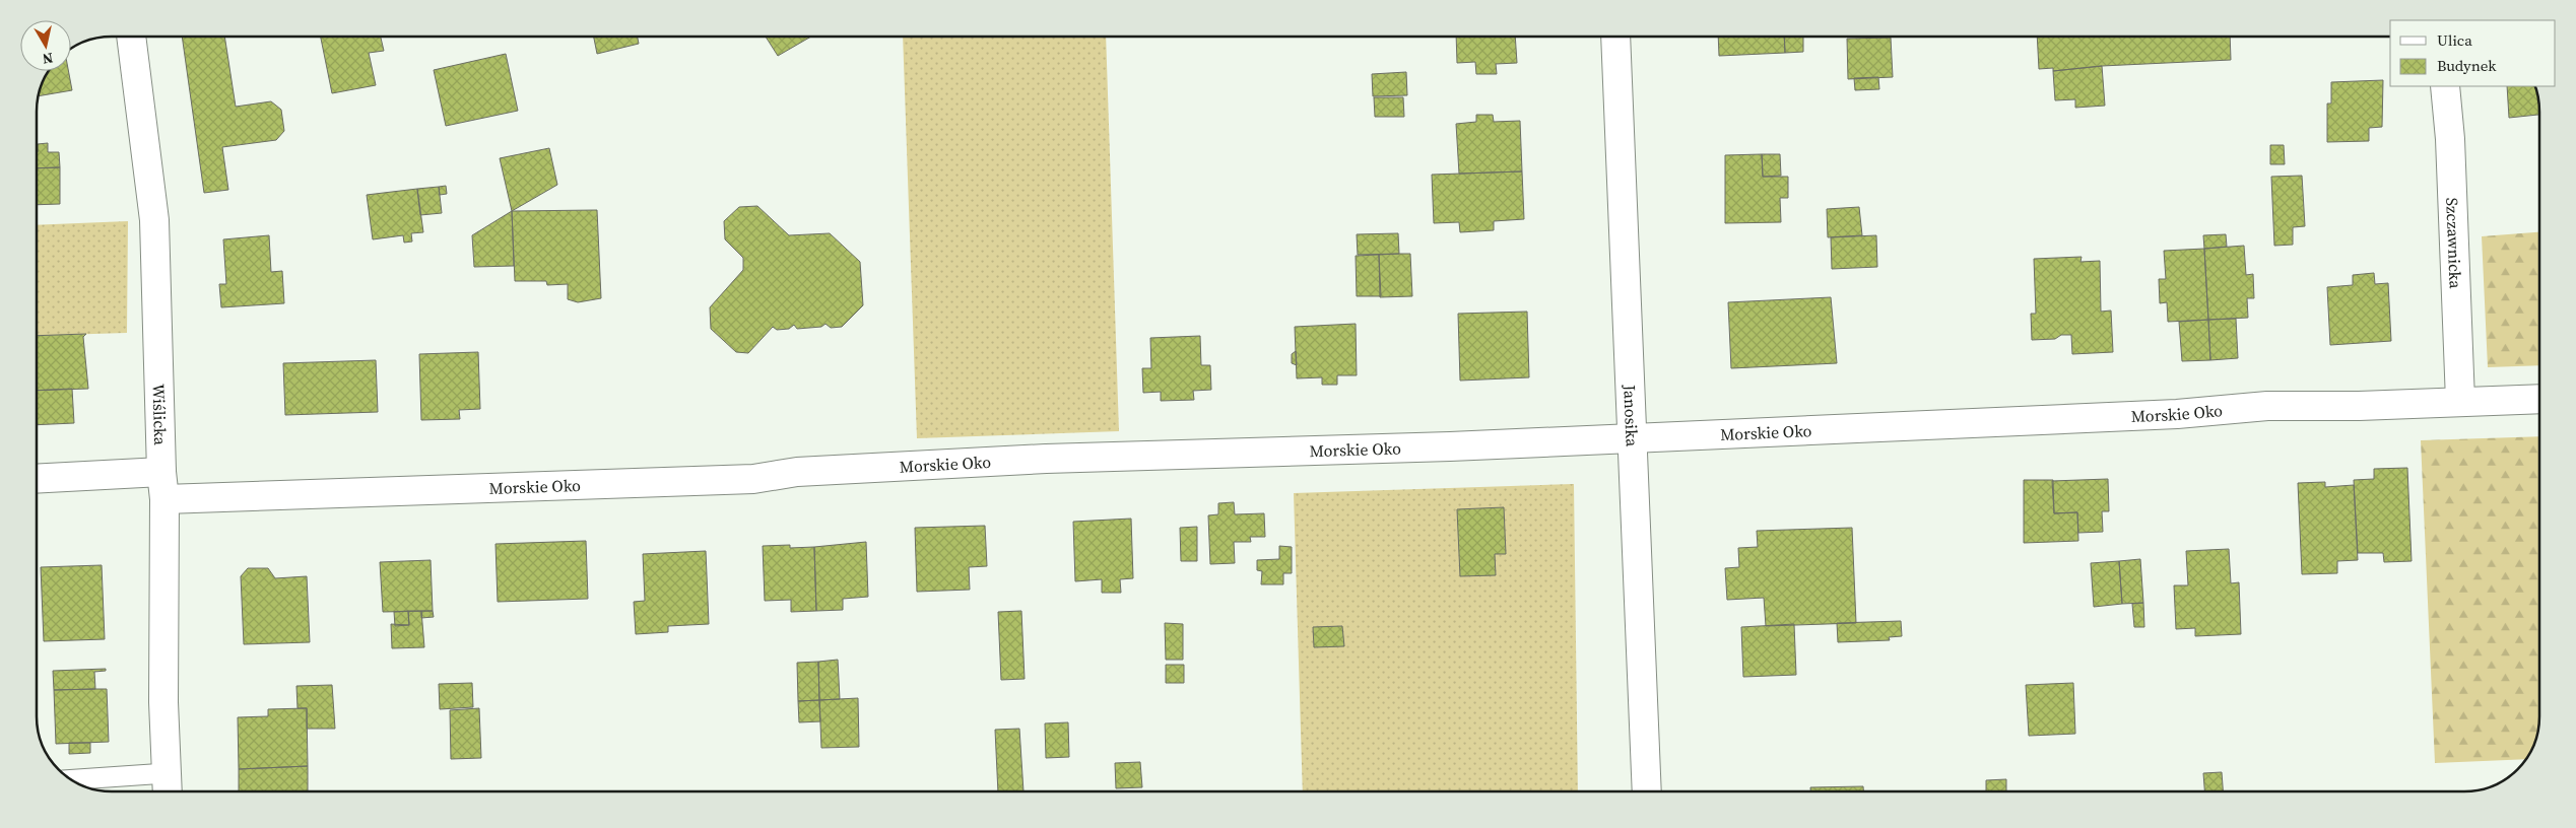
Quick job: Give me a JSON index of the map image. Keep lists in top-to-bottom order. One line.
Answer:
{"streets":{"street":["Szczawnicka","Morskie Oko","Wiślicka","Janosika"]},"crossings":[["Szczawnicka","Morskie Oko"],["Morskie Oko","Wiślicka"],["Morskie Oko","Janosika"]],"legend":["Ulica","Budynek"],"north":"bottom"}
